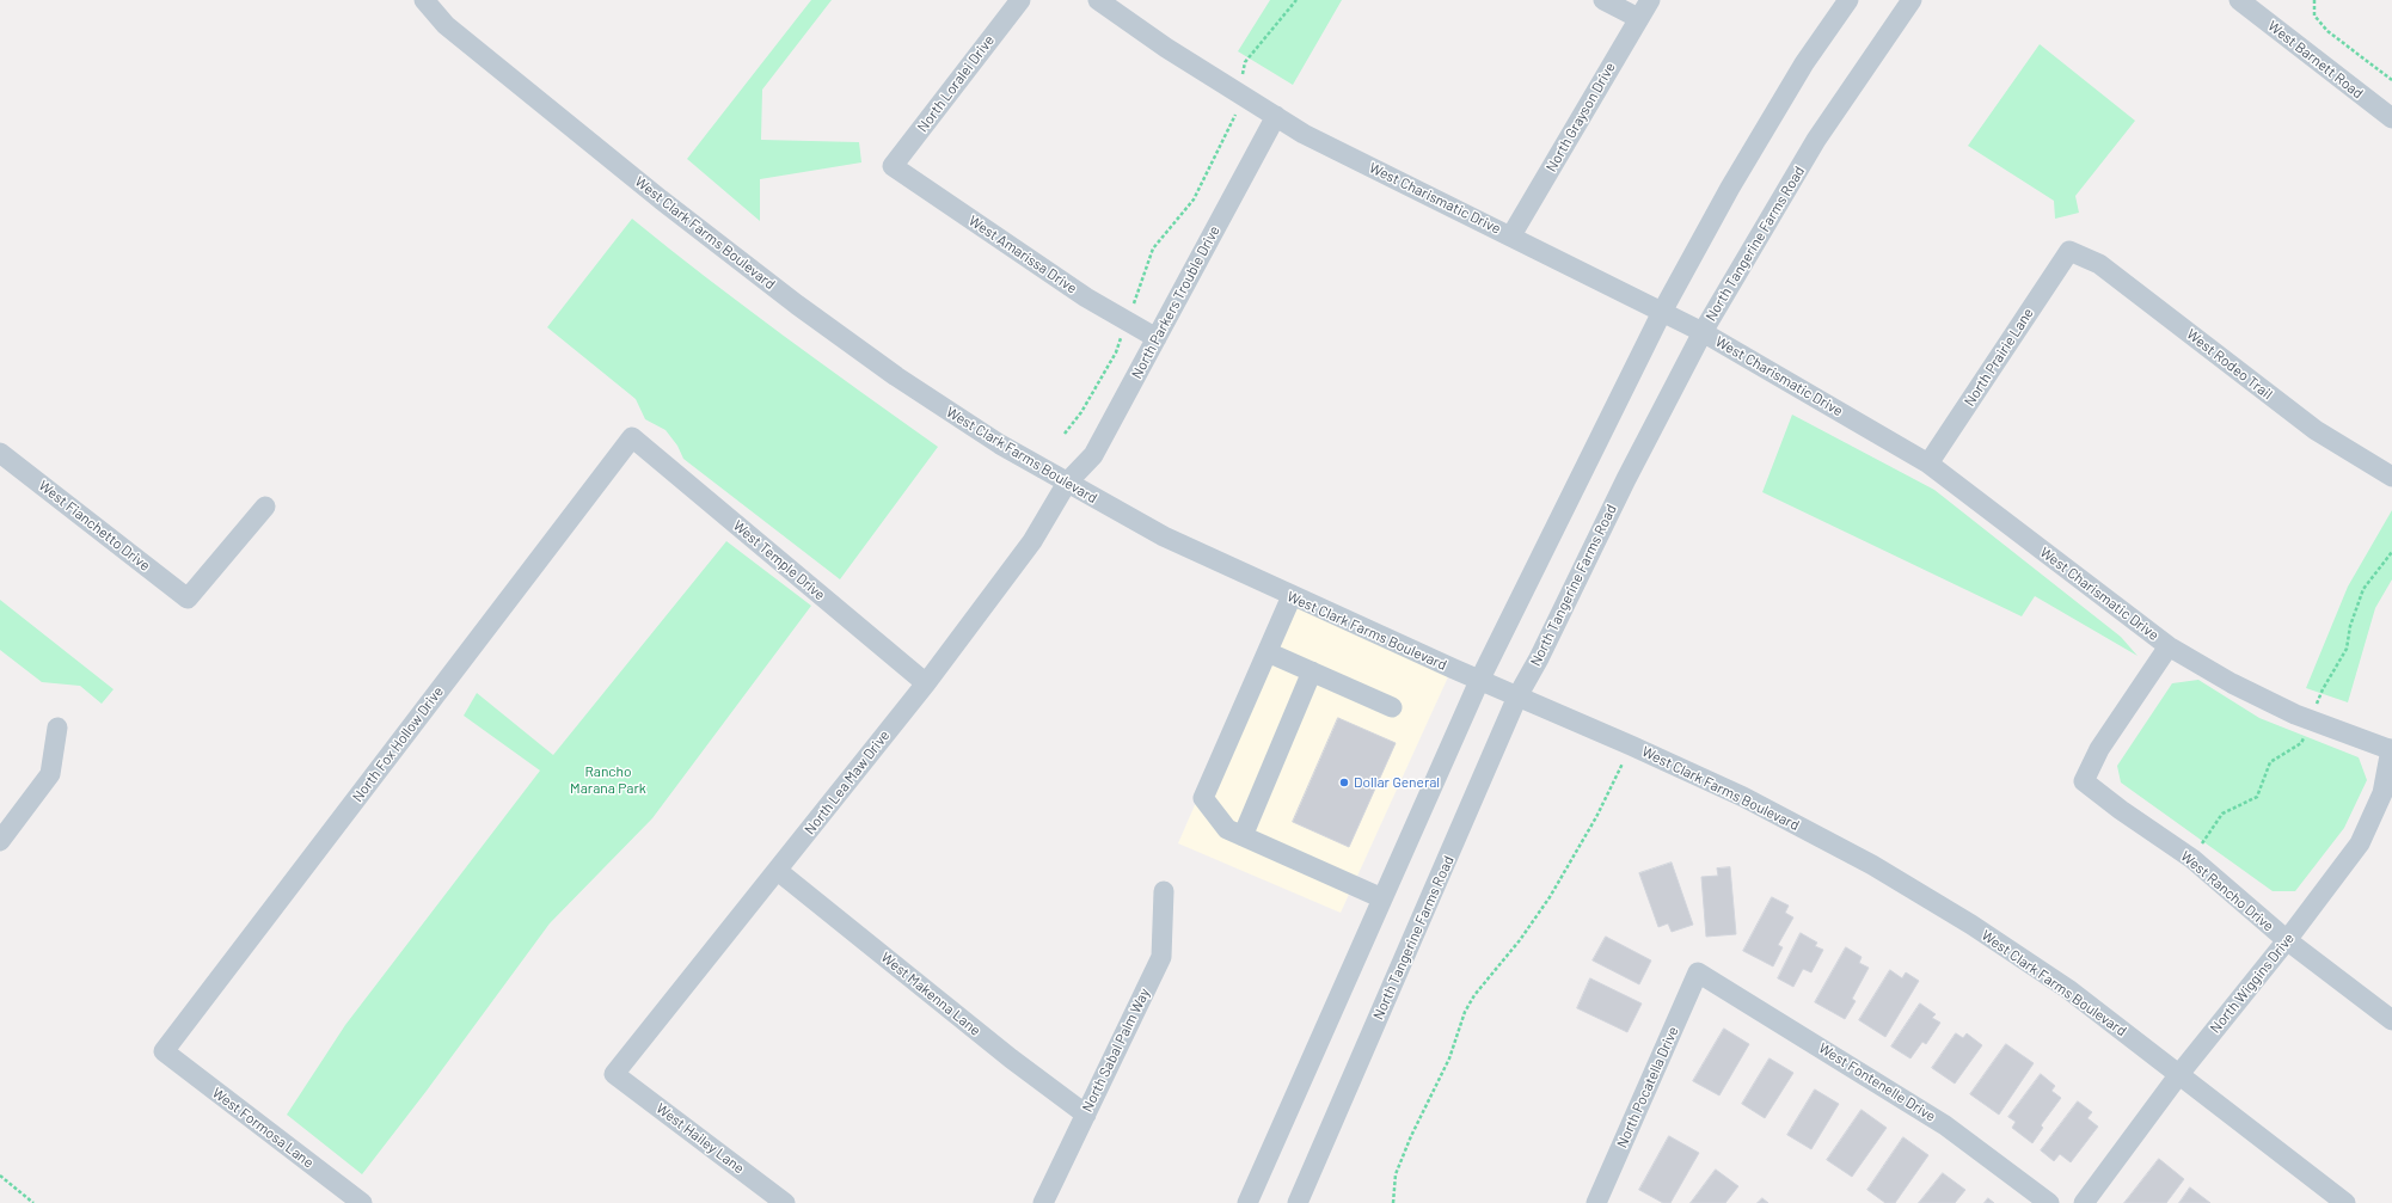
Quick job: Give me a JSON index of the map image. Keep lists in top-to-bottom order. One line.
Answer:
{"streets":{"street":["West Barnett Road","North Loralei Drive","North Grayson Drive","West Charismatic Drive","West Clark Farms Boulevard","North Tangerine Farms Road","West Amarissa Drive","North Parkers Trouble Drive","North Prairie Lane","West Rodeo Trail","West Fianchetto Drive","West Temple Drive","North Fox Hollow Drive","North Lea Maw Drive","West Rancho Drive","North Wiggins Drive","West Makenna Lane","North Sabal Palm Way","West Fontenelle Drive","North Pocatella Drive","West Formosa Lane","West Hailey Lane"]},"crossings":[["North Loralei Drive","West Amarissa Drive"],["North Grayson Drive","West Charismatic Drive"],["West Charismatic Drive","North Tangerine Farms Road"],["West Charismatic Drive","North Parkers Trouble Drive"],["West Charismatic Drive","North Prairie Lane"],["West Charismatic Drive","West Rancho Drive"],["West Charismatic Drive","North Wiggins Drive"],["West Clark Farms Boulevard","North Tangerine Farms Road"],["West Clark Farms Boulevard","North Parkers Trouble Drive"],["West Clark Farms Boulevard","North Lea Maw Drive"],["West Clark Farms Boulevard","North Wiggins Drive"],["West Amarissa Drive","North Parkers Trouble Drive"],["North Parkers Trouble Drive","North Lea Maw Drive"],["North Prairie Lane","West Rodeo Trail"],["West Temple Drive","North Fox Hollow Drive"],["West Temple Drive","North Lea Maw Drive"],["North Fox Hollow Drive","West Formosa Lane"],["North Lea Maw Drive","West Makenna Lane"],["North Lea Maw Drive","West Hailey Lane"],["West Rancho Drive","North Wiggins Drive"],["West Makenna Lane","North Sabal Palm Way"],["West Fontenelle Drive","North Pocatella Drive"]],"parks":["Rancho Marana Park"],"places":["Dollar General"]}
